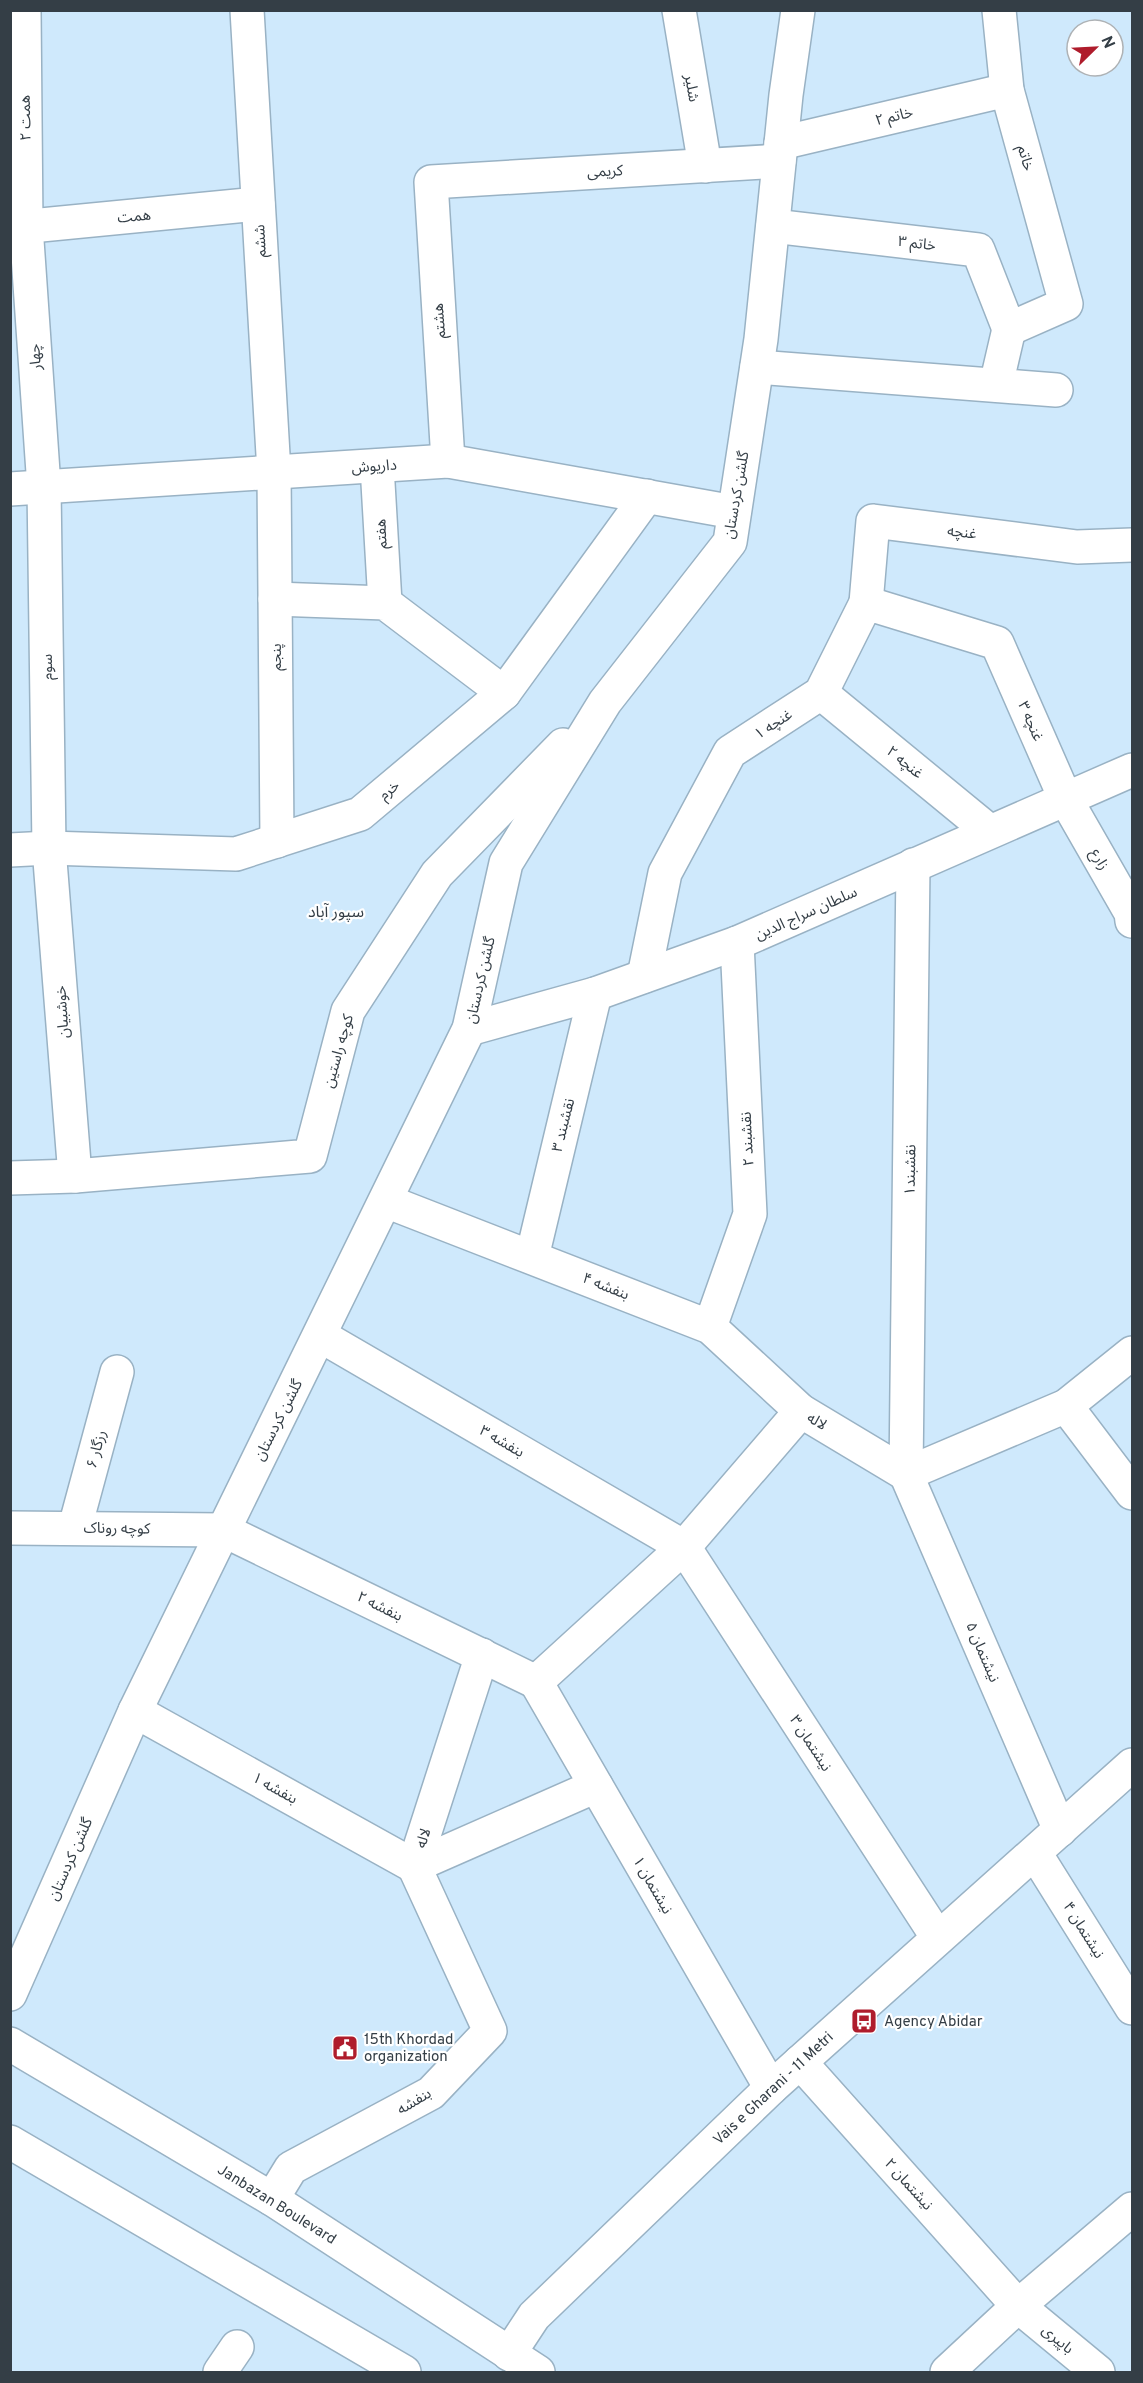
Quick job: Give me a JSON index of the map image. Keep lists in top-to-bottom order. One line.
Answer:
{"streets":{"street":["شلیر","خاتم ۲","همت ۲","خاتم","کریمی","همت","ششم","خاتم ۳","هشتم","چهار","داریوش","گلشن کردستان","غنچه","هفتم","پنجم","سوم","غنچه ۳","غنچه ۱","غنچه ۲","خرم","زارع","سلطان سراج الدین","خوشبیان","کوچه راستین","نقشبند ۳","نقشبند ۲","نقشبند۱","بنفشه ۴","لاله","بنفشه ۳","رزگار ۶","کوچه روناک","بنفشه ۲","نیشتمان ۵","نیشتمان ۳","بنفشه ۱","نیشتمان ۱","نیشتمان ۴","Vais e Gharani - 11 Metri","بنفشه","۲ نیشتمان","Janbazan Boulevard","باپیری"]},"crossings":[["شلیر","کریمی"],["خاتم ۲","خاتم"],["خاتم ۲","کریمی"],["خاتم ۲","گلشن کردستان"],["همت ۲","همت"],["همت ۲","چهار"],["خاتم","خاتم ۳"],["کریمی","هشتم"],["کریمی","گلشن کردستان"],["همت","ششم"],["همت","چهار"],["ششم","داریوش"],["ششم","پنجم"],["خاتم ۳","گلشن کردستان"],["هشتم","داریوش"],["چهار","داریوش"],["چهار","سوم"],["داریوش","گلشن کردستان"],["داریوش","هفتم"],["داریوش","پنجم"],["داریوش","سوم"],["داریوش","خرم"],["گلشن کردستان","سلطان سراج الدین"],["گلشن کردستان","کوچه راستین"],["گلشن کردستان","بنفشه ۴"],["گلشن کردستان","بنفشه ۳"],["گلشن کردستان","کوچه روناک"],["گلشن کردستان","بنفشه ۲"],["گلشن کردستان","بنفشه ۱"],["غنچه","غنچه ۳"],["پنجم","خرم"],["سوم","خرم"],["سوم","خوشبیان"],["غنچه ۳","زارع"],["غنچه ۳","سلطان سراج الدین"],["غنچه ۱","غنچه ۲"],["غنچه ۱","سلطان سراج الدین"],["غنچه ۲","سلطان سراج الدین"],["خرم","خوشبیان"],["زارع","سلطان سراج الدین"],["سلطان سراج الدین","نقشبند ۳"],["سلطان سراج الدین","نقشبند ۲"],["سلطان سراج الدین","نقشبند۱"],["خوشبیان","کوچه راستین"],["نقشبند ۳","بنفشه ۴"],["نقشبند ۲","بنفشه ۴"],["نقشبند۱","لاله"],["نقشبند۱","نیشتمان ۵"],["بنفشه ۴","لاله"],["لاله","بنفشه ۳"],["لاله","بنفشه ۲"],["لاله","نیشتمان ۵"],["لاله","نیشتمان ۳"],["لاله","بنفشه ۱"],["لاله","نیشتمان ۱"],["لاله","بنفشه"],["بنفشه ۳","نیشتمان ۳"],["رزگار ۶","کوچه روناک"],["کوچه روناک","بنفشه ۲"],["بنفشه ۲","نیشتمان ۱"],["نیشتمان ۵","Vais e Gharani - 11 Metri"],["نیشتمان ۳","Vais e Gharani - 11 Metri"],["بنفشه ۱","بنفشه"],["نیشتمان ۱","Vais e Gharani - 11 Metri"],["نیشتمان ۴","Vais e Gharani - 11 Metri"],["Vais e Gharani - 11 Metri","۲ نیشتمان"],["Vais e Gharani - 11 Metri","Janbazan Boulevard"],["بنفشه","Janbazan Boulevard"],["۲ نیشتمان","باپیری"]],"districts":["سپور آباد"],"places":{"bus stop":["Agency Abidar"],"public building":["15th Khordad organization"]},"north":"top right"}
